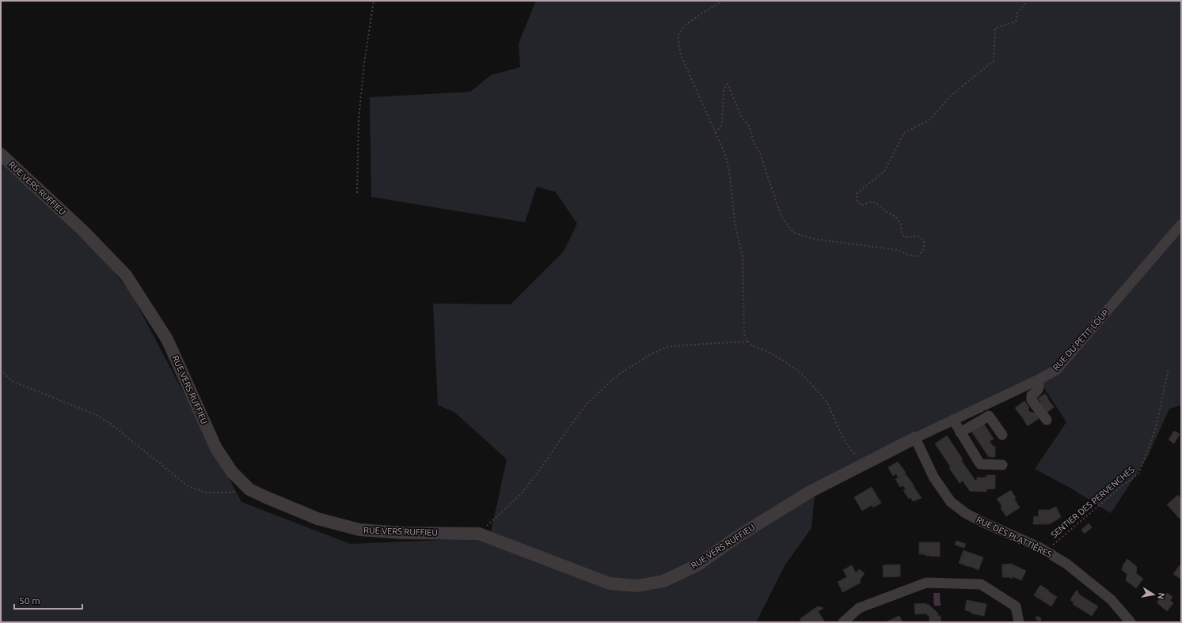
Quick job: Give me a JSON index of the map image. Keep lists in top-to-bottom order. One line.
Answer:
{"streets":{"street":["RUE VERS RUFFIEU","RUE DU PETIT LOUP","RUE DES PLATTIÈRES"],"path":["SENTIER DES PERVENCHES"]},"crossings":[["RUE VERS RUFFIEU","RUE DU PETIT LOUP"],["RUE VERS RUFFIEU","RUE DES PLATTIÈRES"],["RUE DU PETIT LOUP","RUE DES PLATTIÈRES"],["SENTIER DES PERVENCHES","RUE DES PLATTIÈRES"]],"scale_bar":"50 m","north":"right"}
